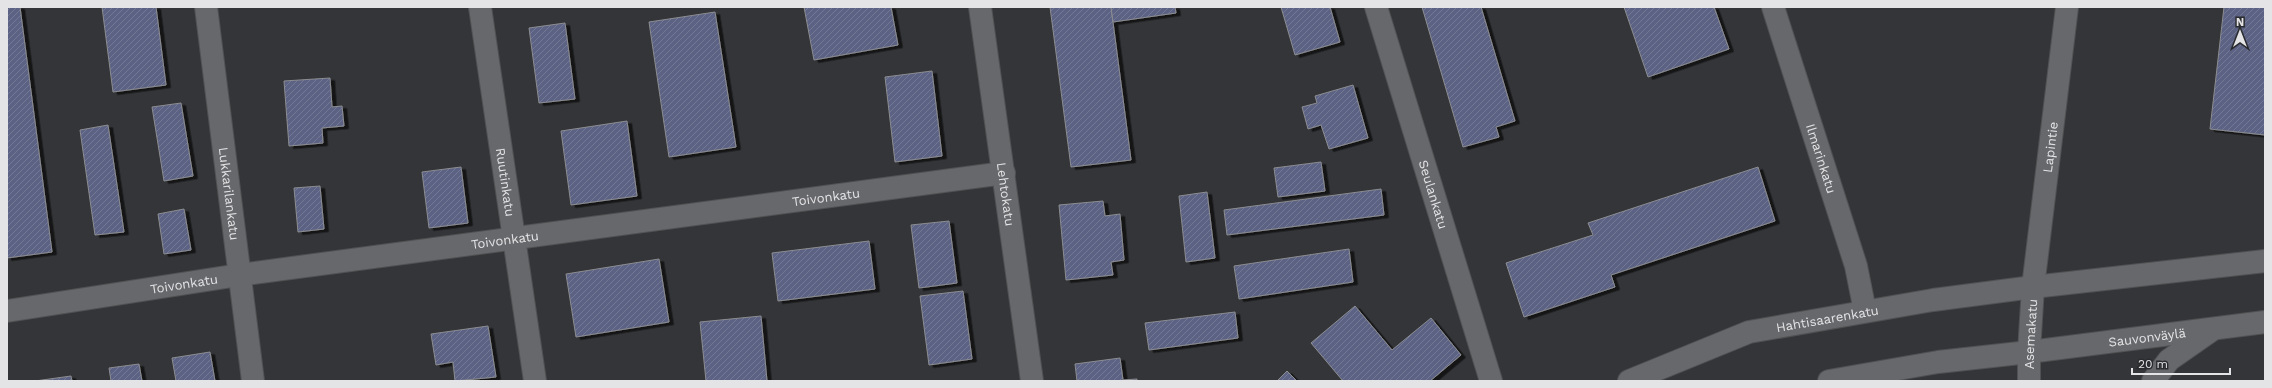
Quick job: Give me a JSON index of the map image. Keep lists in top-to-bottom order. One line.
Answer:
{"streets":{"street":["Lapintie","Ilmarinkatu","Ruutinkatu","Lukkarilankatu","Lehtokatu","Seulankatu","Toivonkatu","Hahtisaarenkatu","Asemakatu","Sauvonväylä"]},"crossings":[["Lapintie","Hahtisaarenkatu"],["Lapintie","Asemakatu"],["Ilmarinkatu","Hahtisaarenkatu"],["Ruutinkatu","Toivonkatu"],["Lukkarilankatu","Toivonkatu"],["Lehtokatu","Toivonkatu"],["Hahtisaarenkatu","Asemakatu"],["Asemakatu","Sauvonväylä"]],"scale_bar":"20 m","north":"top"}
